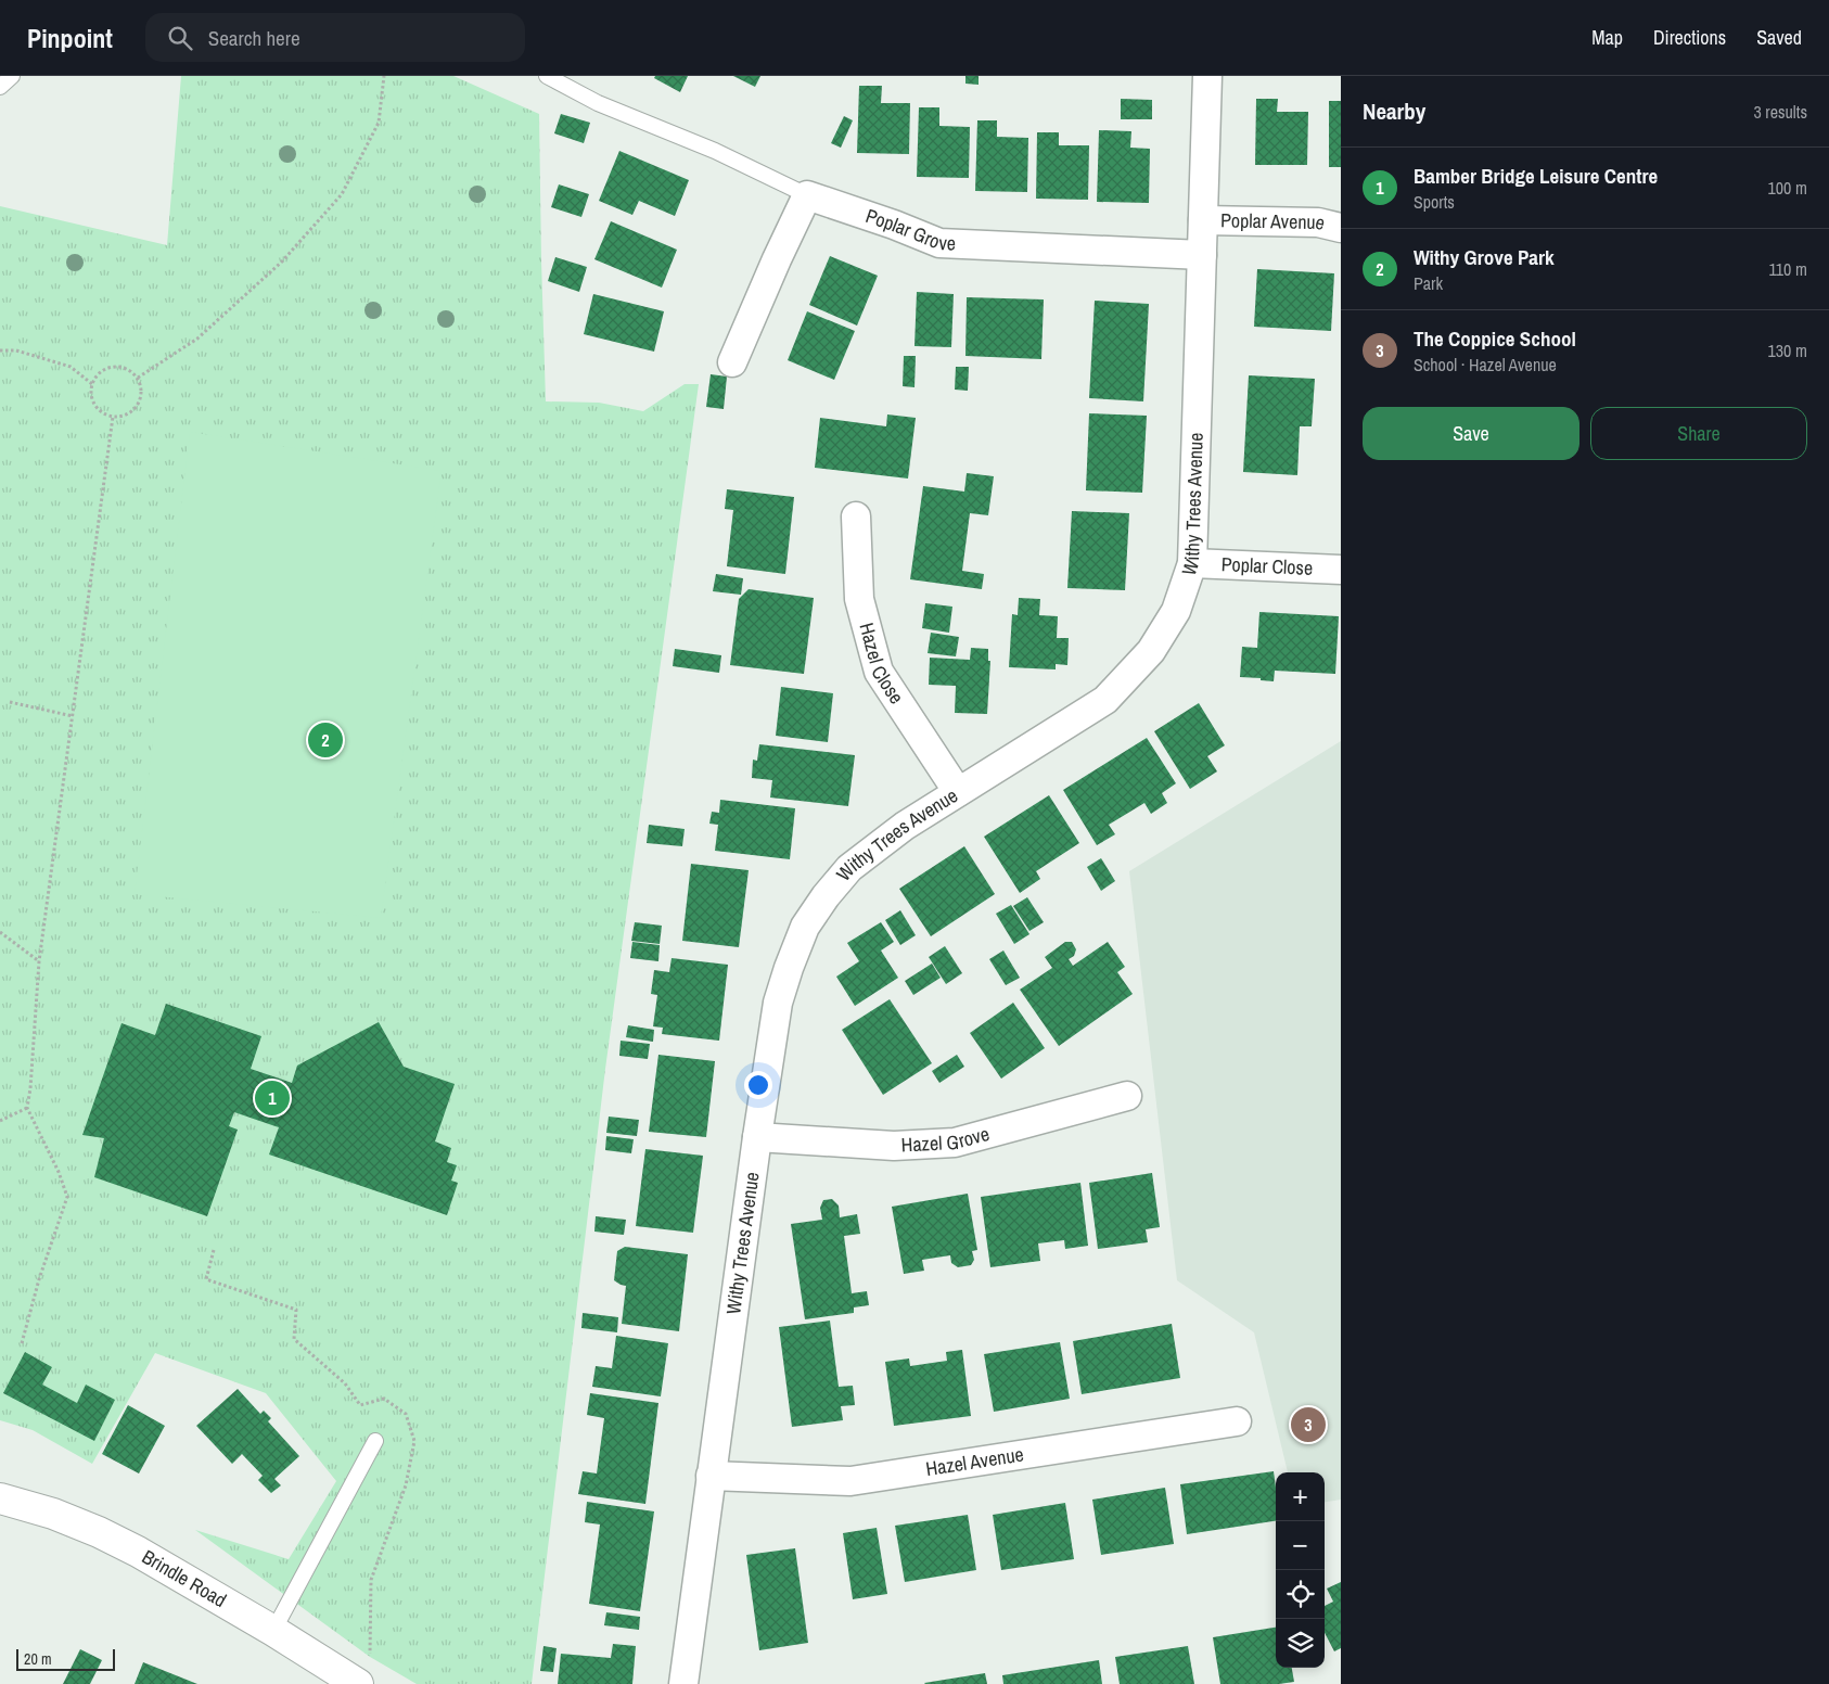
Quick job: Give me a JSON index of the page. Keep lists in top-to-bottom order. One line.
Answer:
{"streets":{"street":["Poplar Avenue","Poplar Grove","Withy Trees Avenue","Poplar Close","Hazel Close","Hazel Grove","Hazel Avenue","Brindle Road"]},"crossings":[["Poplar Avenue","Withy Trees Avenue"],["Poplar Grove","Withy Trees Avenue"],["Withy Trees Avenue","Poplar Close"],["Withy Trees Avenue","Hazel Close"],["Withy Trees Avenue","Hazel Grove"],["Withy Trees Avenue","Hazel Avenue"]],"scale_bar":"20 m","page":{"header":"Pinpoint","search":"Search here","nav":["Map","Directions","Saved"],"heading":["Nearby","3 results"],"list":[{"mark":"1","name":"Bamber Bridge Leisure Centre","note":"Sports","value":"100 m"},{"mark":"2","name":"Withy Grove Park","note":"Park","value":"110 m"},{"mark":"3","name":"The Coppice School","note":"School · Hazel Avenue","value":"130 m"}],"buttons":["Save","Share"],"pins":["2","1","3"],"map_buttons":["+","−"],"scale":"20 m"}}
